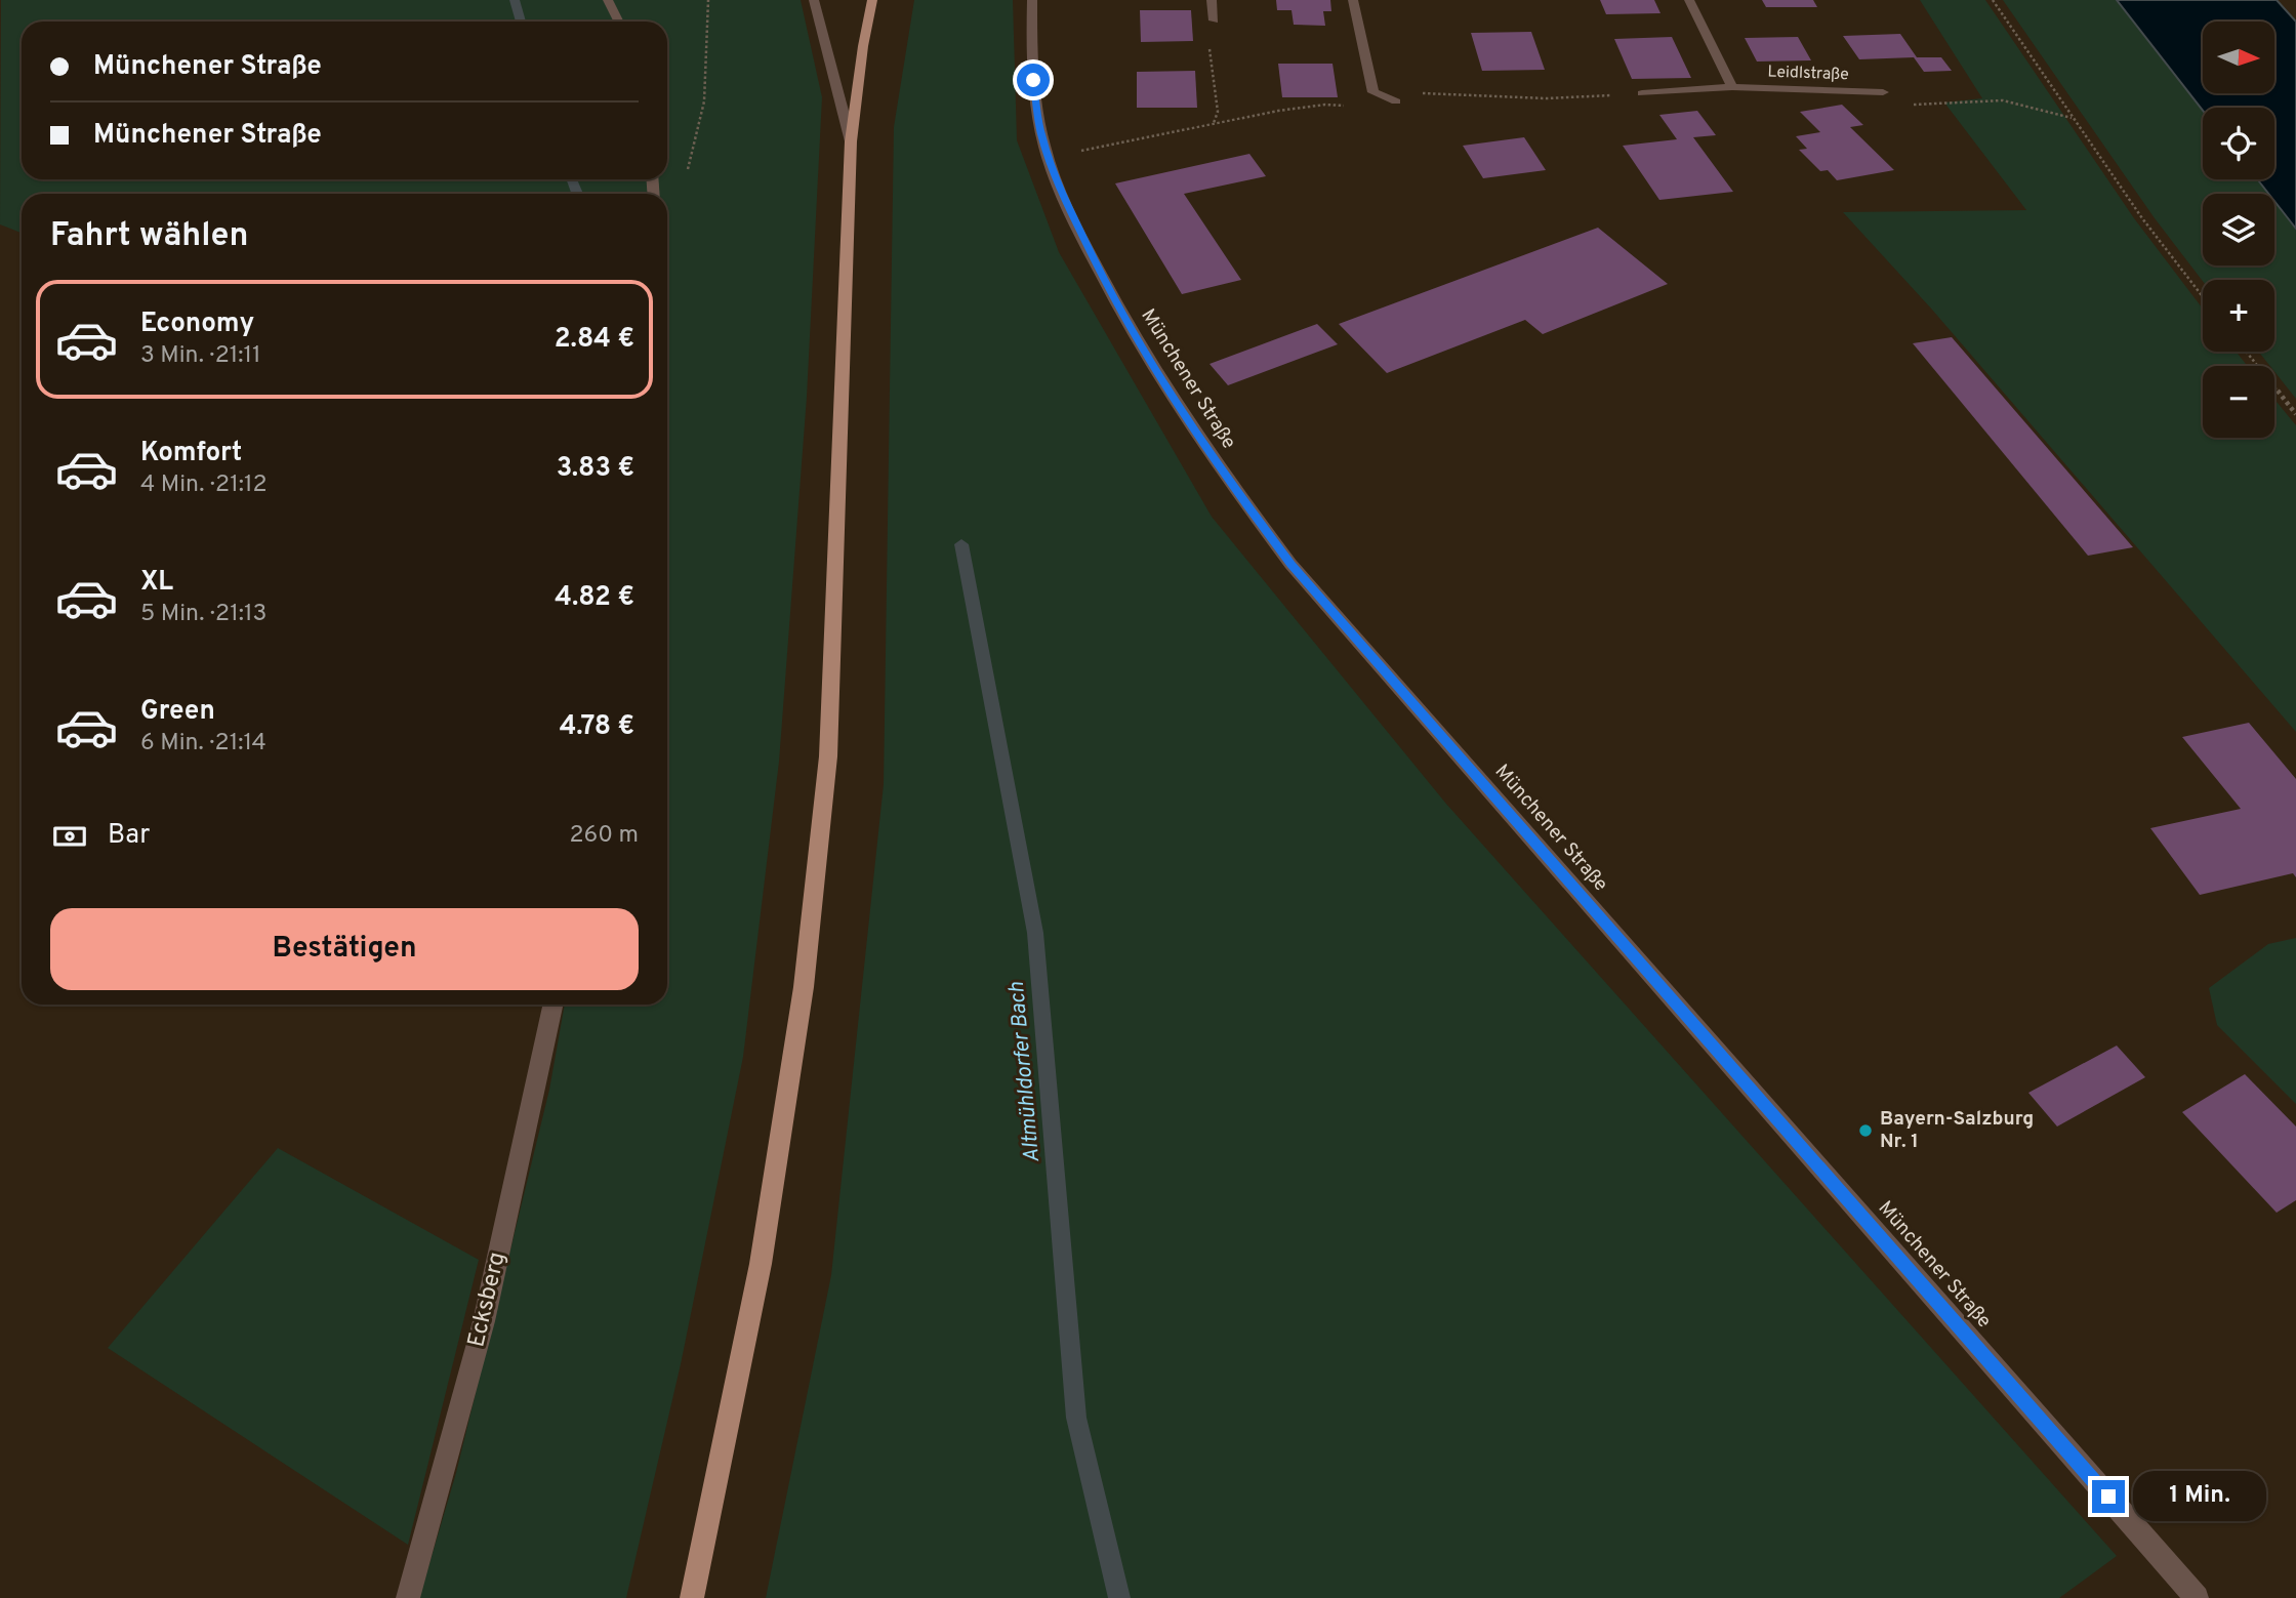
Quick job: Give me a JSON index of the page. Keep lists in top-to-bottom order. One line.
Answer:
{"streets":{"street":["Leidlstraße","Münchener Straße","Ecksberg"]},"water":["Altmühldorfer Bach"],"places":["Bayern-Salzburg Nr. 1"],"north":"right","page":{"map_buttons":["+","−"],"banner":["Münchener Straße","Münchener Straße"],"heading":"Fahrt wählen","list":[{"name":"Economy","note":"3 Min. · 21:11","value":"2.84 €"},{"name":"Komfort","note":"4 Min. · 21:12","value":"3.83 €"},{"name":"XL","note":"5 Min. · 21:13","value":"4.82 €"},{"name":"Green","note":"6 Min. · 21:14","value":"4.78 €"}],"pay":["Bar","260 m"],"buttons":"Bestätigen","bubble":"1 Min."}}
